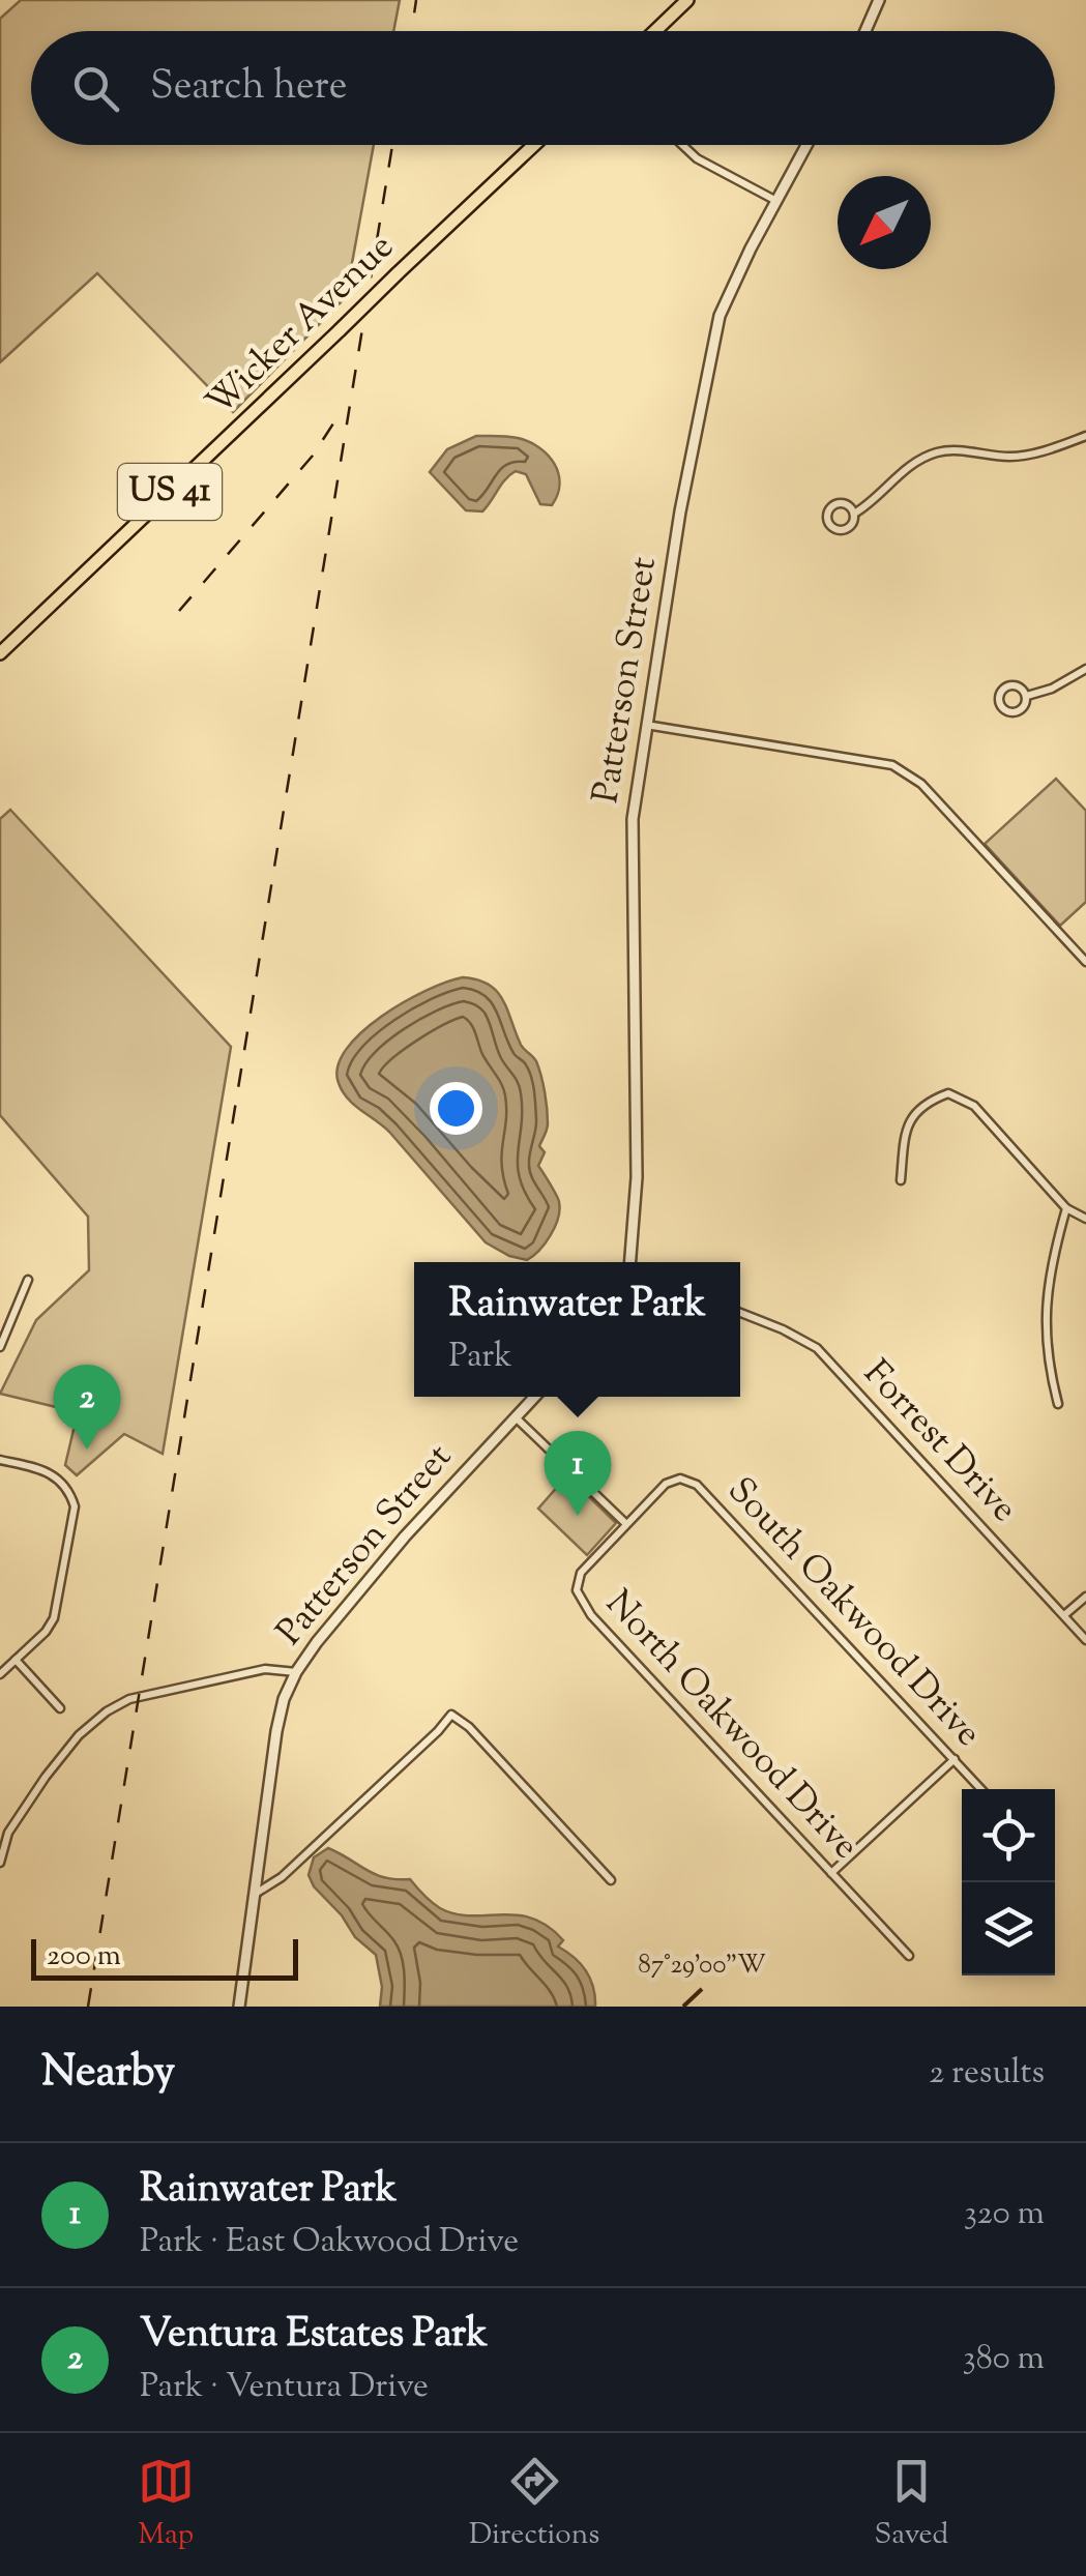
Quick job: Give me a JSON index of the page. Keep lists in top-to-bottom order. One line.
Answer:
{"streets":{"highway":["Wicker Avenue","US 41"],"street":["Patterson Street","Forrest Drive","South Oakwood Drive","North Oakwood Drive"]},"crossings":[["South Oakwood Drive","North Oakwood Drive"]],"scale_bar":"200 m","north":"bottom left","page":{"search":"Search here","popup":["Rainwater Park","Park"],"pins":["2","1"],"scale":"200 m","heading":["Nearby","2 results"],"list":[{"mark":"1","name":"Rainwater Park","note":"Park · East Oakwood Drive","value":"320 m"},{"mark":"2","name":"Ventura Estates Park","note":"Park · Ventura Drive","value":"380 m"}],"nav":["Map","Directions","Saved"]},"coordinates":["87°29'00\"W"]}
